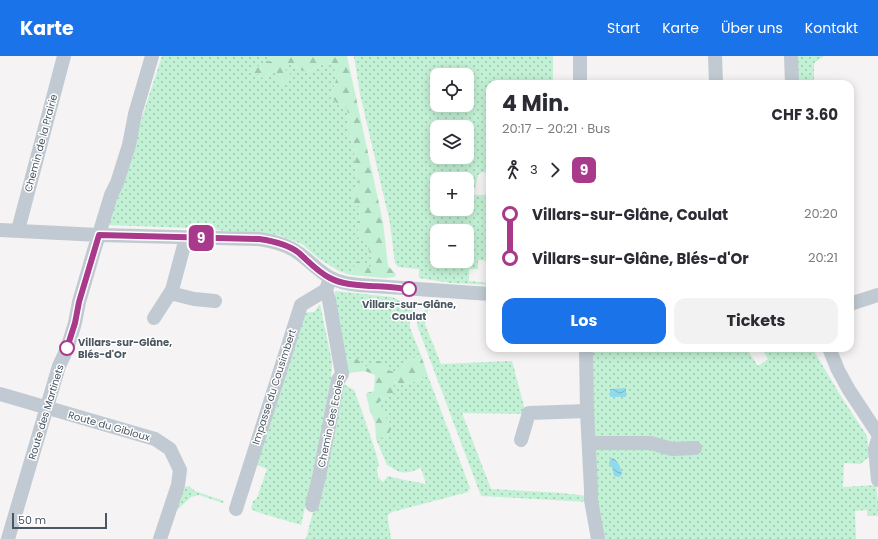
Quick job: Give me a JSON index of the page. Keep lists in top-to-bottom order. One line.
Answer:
{"streets":{"street":["Chemin de la Prairie","Impasse du Cousimbert","Route des Martinets","Chemin des Ecoles","Route du Gibloux"]},"crossings":[["Impasse du Cousimbert","Chemin des Ecoles"],["Route des Martinets","Route du Gibloux"]],"places":["Villars-sur-Glâne, Coulat","Villars-sur-Glâne, Blés-d'Or"],"lines":["bus line 9"],"scale_bar":"50 m","page":{"header":"Karte","nav":["Start","Karte","Über uns","Kontakt"],"on_map":"9","map_buttons":["+","−"],"heading":["4 Min.","20:17 – 20:21 · Bus","CHF 3.60"],"legs":["3","9"],"list":[{"name":"Villars-sur-Glâne, Coulat","value":"20:20"},{"name":"Villars-sur-Glâne, Blés-d'Or","value":"20:21"}],"buttons":["Los","Tickets"],"scale":"50 m"}}
